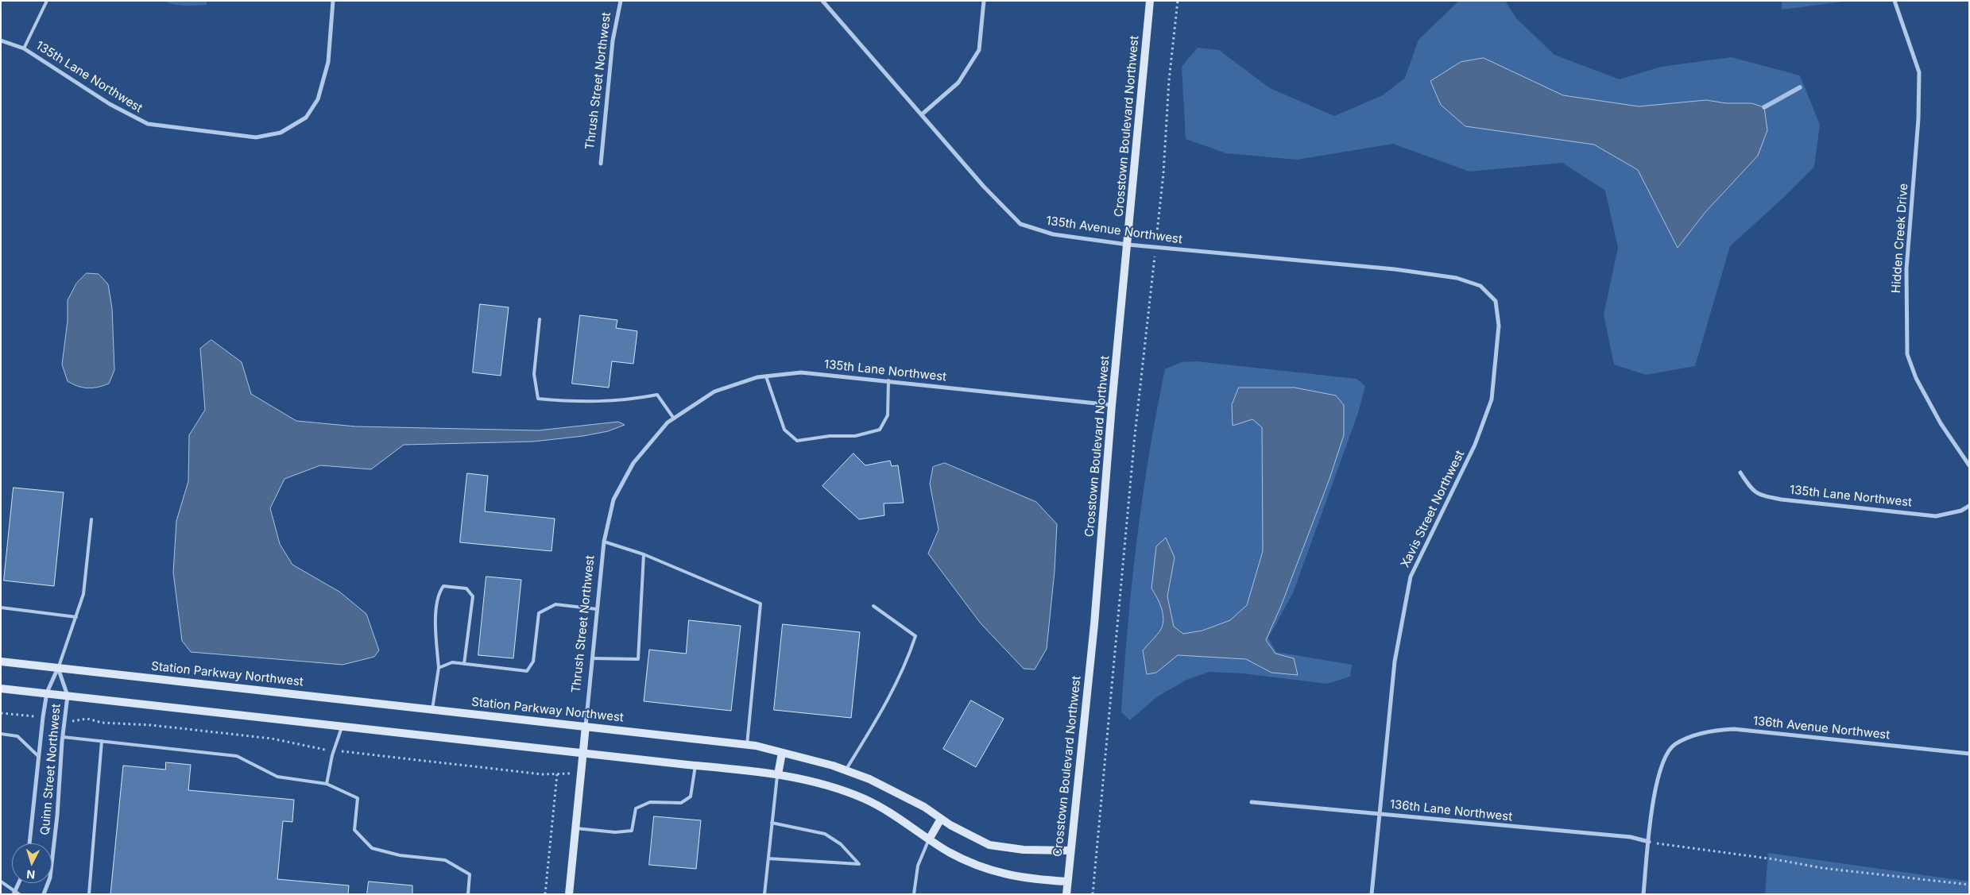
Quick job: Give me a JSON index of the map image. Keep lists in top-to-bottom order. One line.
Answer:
{"streets":{"street":["135th Lane Northwest","Thrush Street Northwest","Crosstown Boulevard Northwest","135th Avenue Northwest","Hidden Creek Drive","Xavis Street Northwest","Station Parkway Northwest","136th Avenue Northwest","Quinn Street Northwest","136th Lane Northwest"]},"crossings":[["135th Lane Northwest","Thrush Street Northwest"],["135th Lane Northwest","Crosstown Boulevard Northwest"],["Thrush Street Northwest","Station Parkway Northwest"],["Crosstown Boulevard Northwest","135th Avenue Northwest"],["Crosstown Boulevard Northwest","Station Parkway Northwest"],["135th Avenue Northwest","Xavis Street Northwest"],["Xavis Street Northwest","136th Lane Northwest"],["Station Parkway Northwest","Quinn Street Northwest"],["136th Avenue Northwest","136th Lane Northwest"]],"north":"bottom"}
